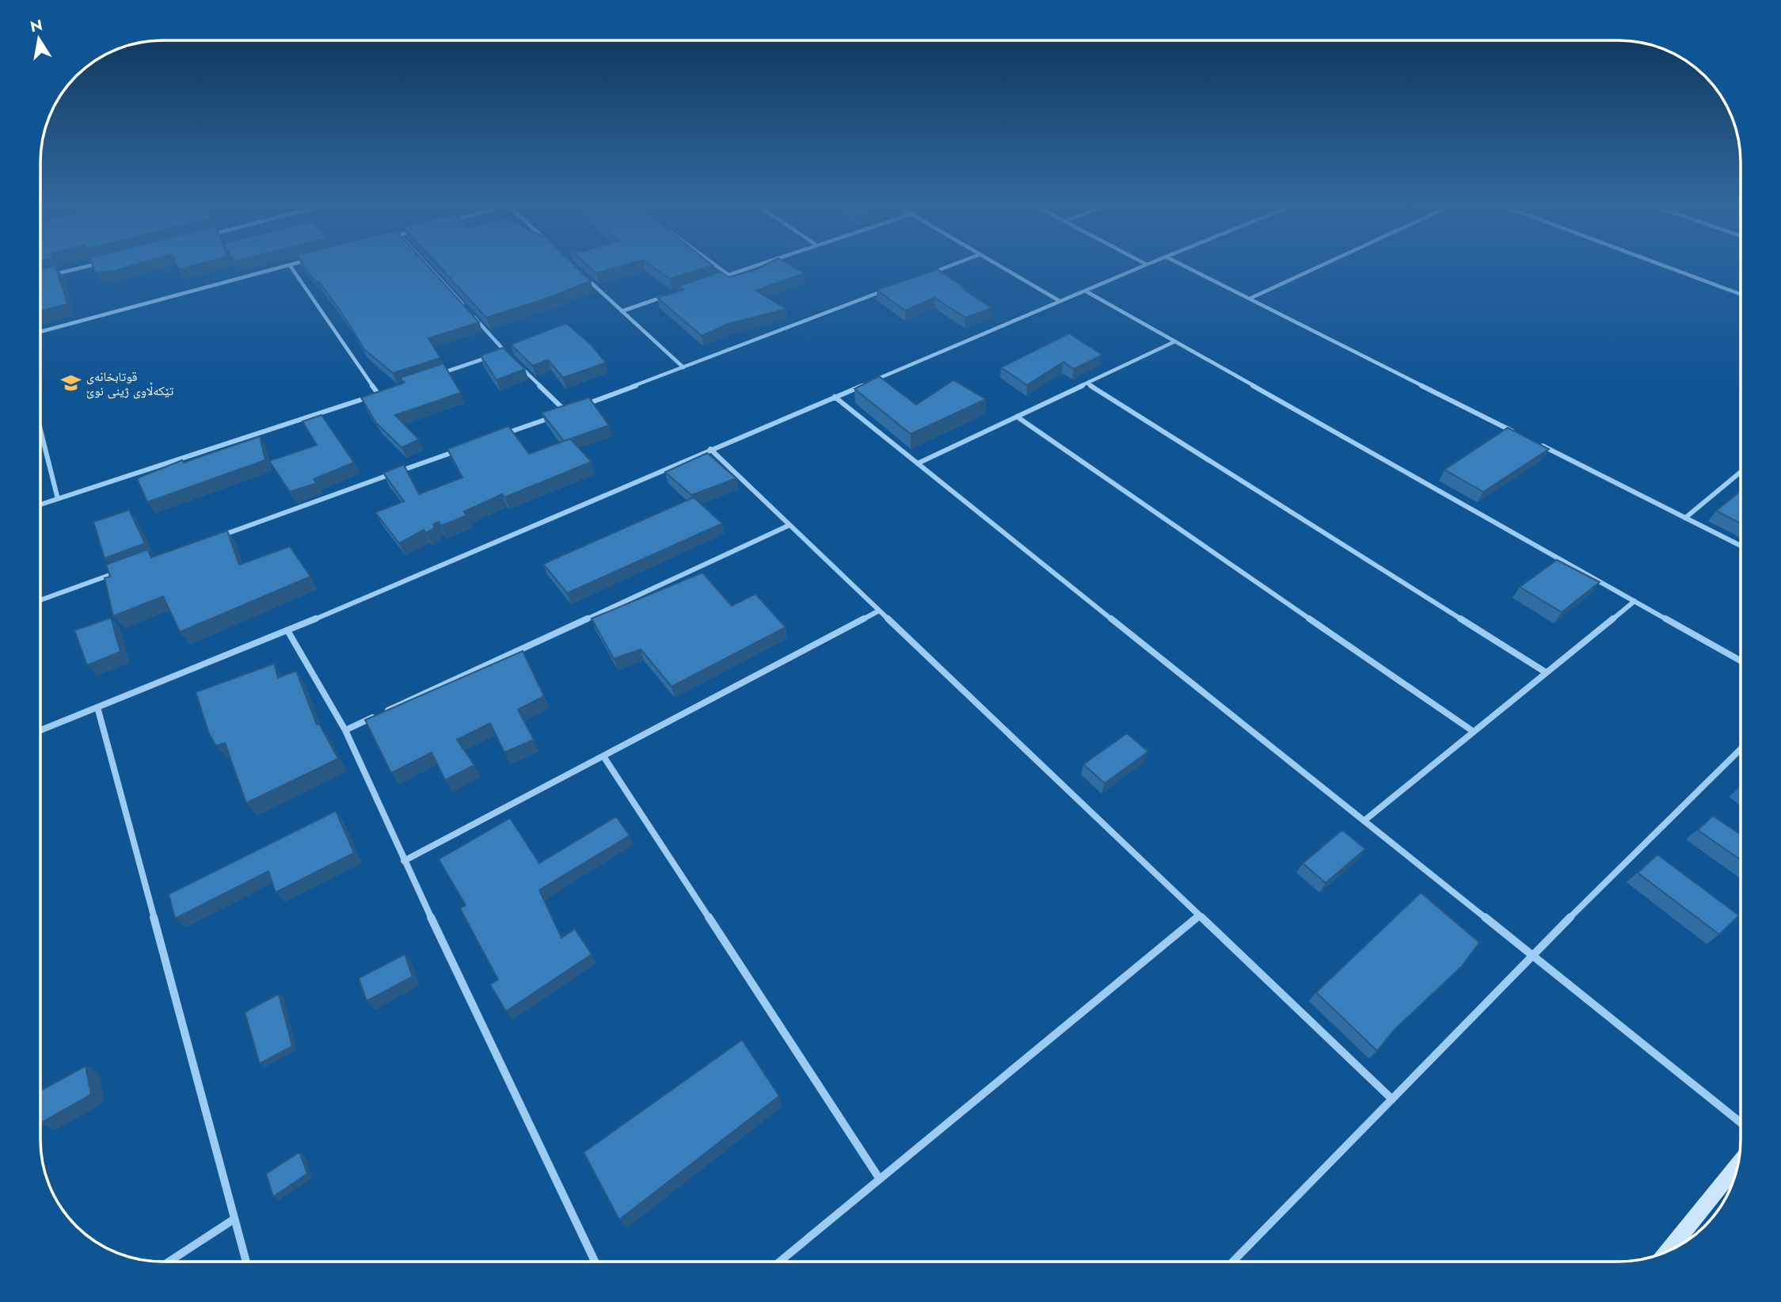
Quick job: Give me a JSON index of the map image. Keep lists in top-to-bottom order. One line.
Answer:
{"places":{"school or university":["قوتابخانەی تێکەڵاوی ژینی نوێ"]},"north":"top"}
